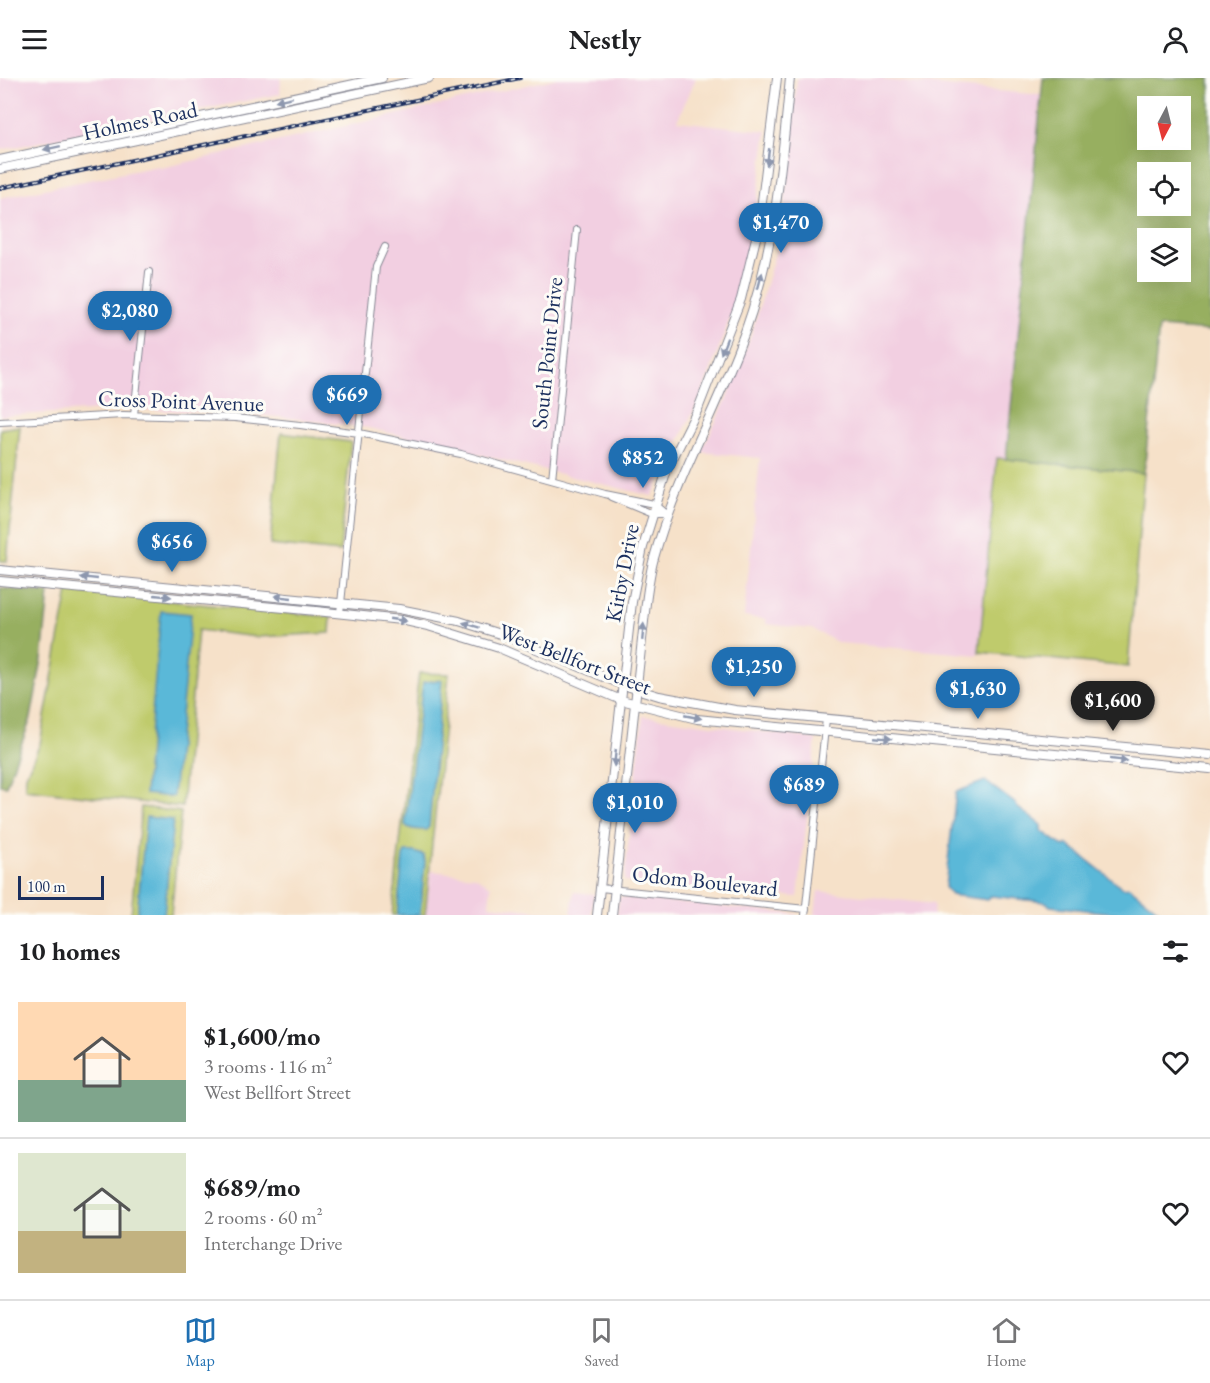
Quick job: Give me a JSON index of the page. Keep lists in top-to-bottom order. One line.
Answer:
{"streets":{"main road":["Holmes Road","Kirby Drive","West Bellfort Street"],"street":["South Point Drive","Cross Point Avenue","Odom Boulevard"]},"crossings":[["South Point Drive","Cross Point Avenue"],["Cross Point Avenue","Kirby Drive"],["Kirby Drive","West Bellfort Street"],["Kirby Drive","Odom Boulevard"]],"scale_bar":"100 m","north":"bottom","page":{"header":"Nestly","price":["$1,470","$2,080","$669","$852","$656","$1,250","$1,630","$1,600","$689","$1,010"],"scale":"100 m","heading":"10 homes","list":[{"name":"$1,600/mo","note":"3 rooms · 116 m² · West Bellfort Street"},{"name":"$689/mo","note":"2 rooms · 60 m² · Interchange Drive"}],"tabs":["Map","Saved","Home"]}}
